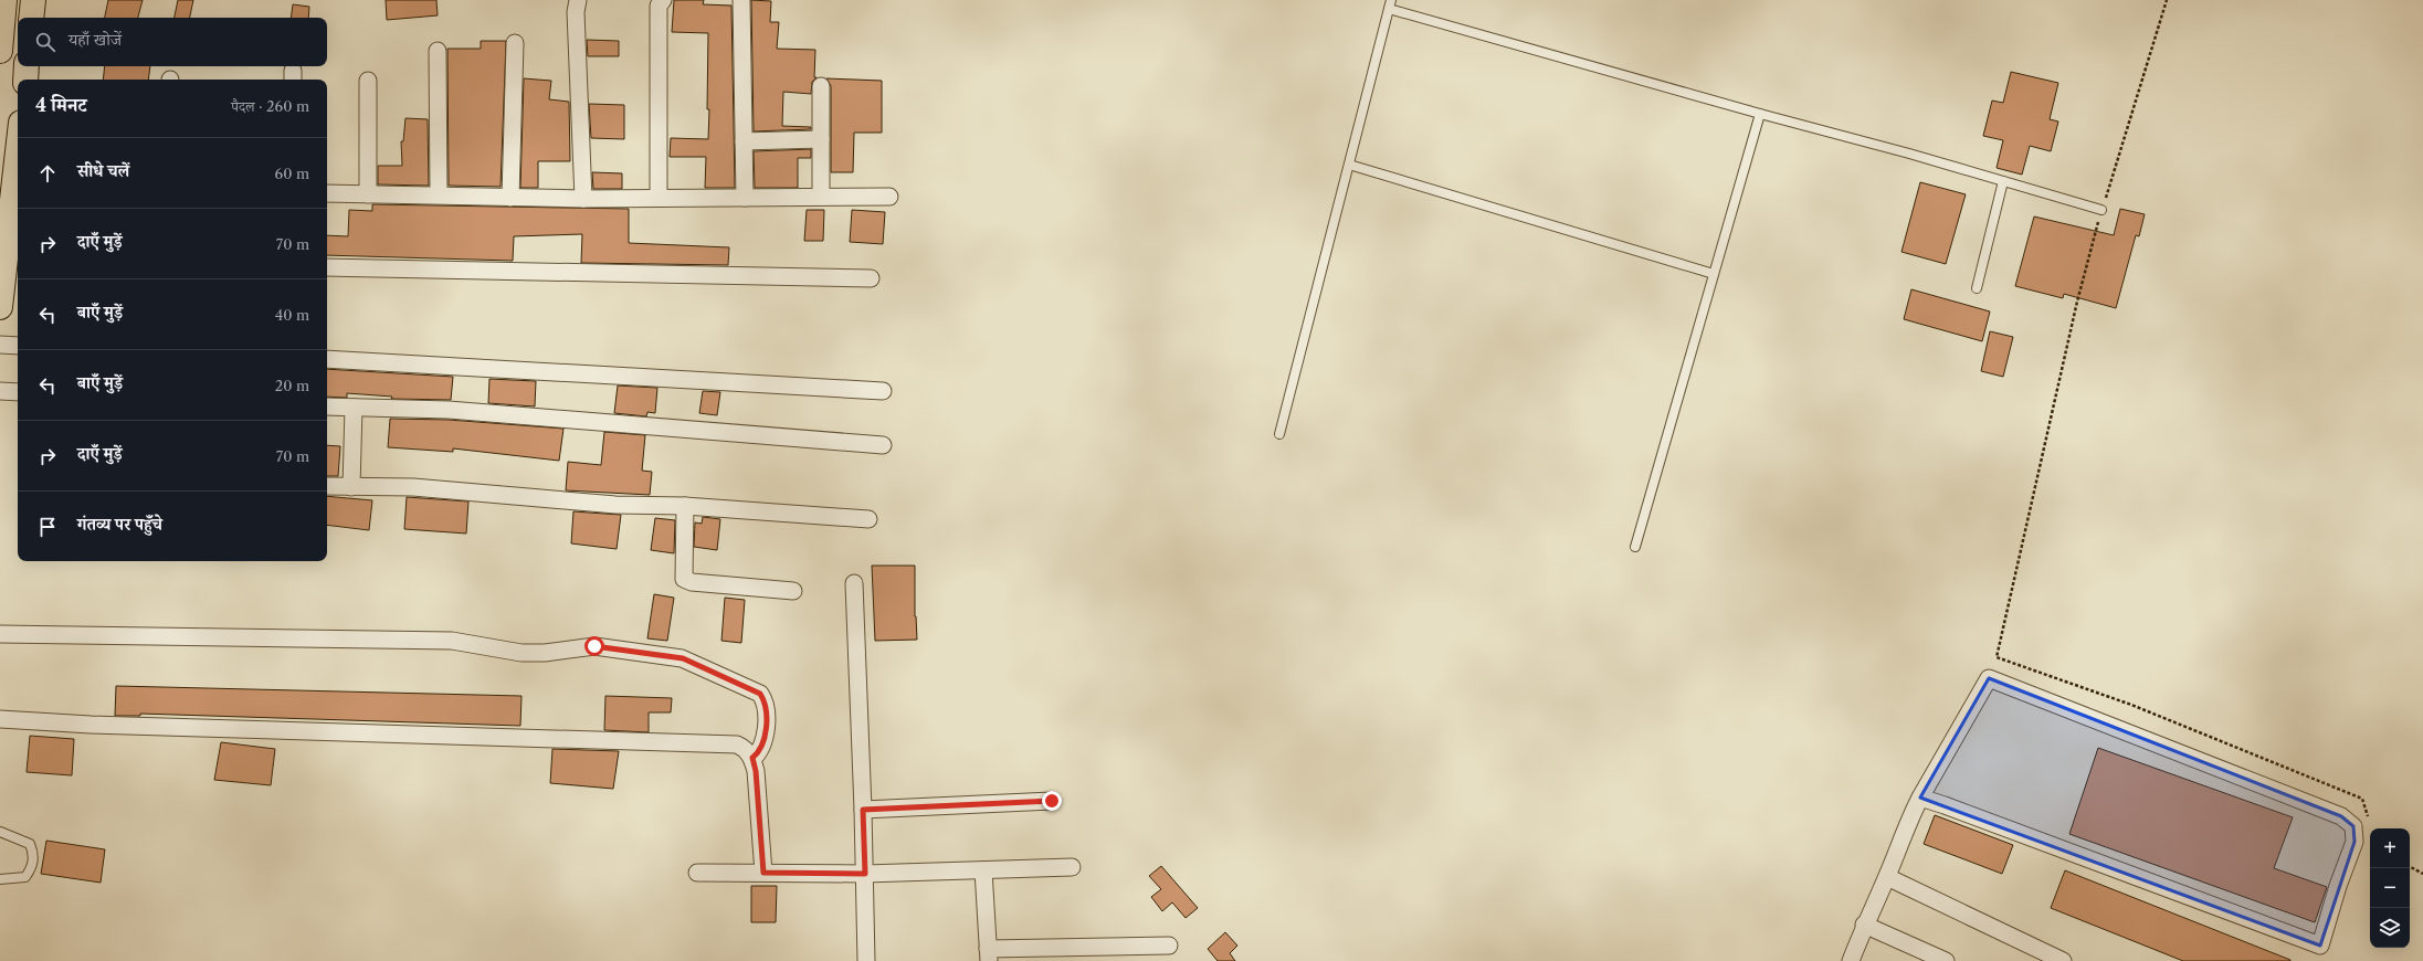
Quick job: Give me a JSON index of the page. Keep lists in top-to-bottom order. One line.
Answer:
{"page":{"search":"यहाँ खोजें","heading":["4 मिनट","पैदल · 260 m"],"list":[["सीधे चलें","60 m"],["दाएँ मुड़ें","70 m"],["बाएँ मुड़ें","40 m"],["बाएँ मुड़ें","20 m"],["दाएँ मुड़ें","70 m"],"गंतव्य पर पहुँचे"],"map_buttons":["+","−"]}}
